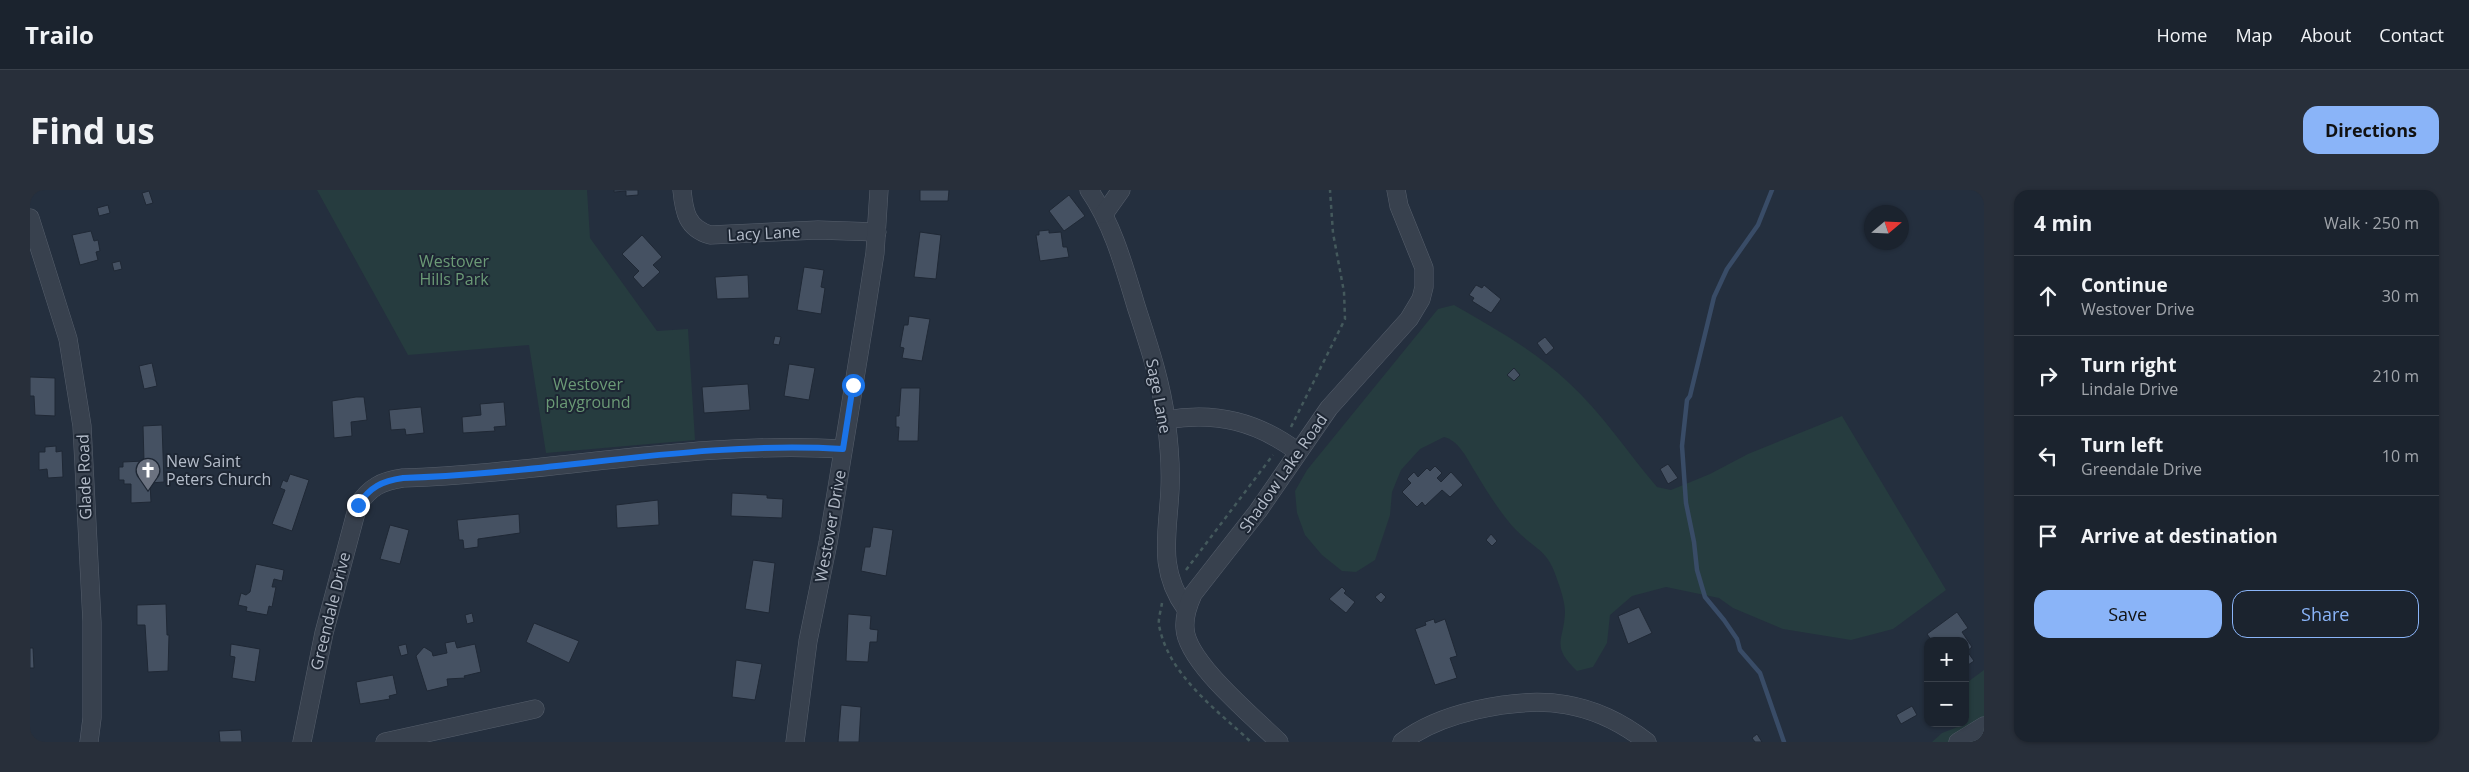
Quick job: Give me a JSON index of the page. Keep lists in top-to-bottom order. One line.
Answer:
{"streets":{"street":["Lacy Lane","Sage Lane","Shadow Lake Road","Glade Road","Westover Drive","Greendale Drive"]},"crossings":[["Lacy Lane","Westover Drive"],["Sage Lane","Shadow Lake Road"],["Westover Drive","Greendale Drive"]],"parks":["Westover Hills Park","Westover playground"],"places":{"church":["New Saint Peters Church"]},"north":"right","page":{"header":"Trailo","nav":["Home","Map","About","Contact"],"buttons":["Directions",["Save","Share"]],"title":"Find us","heading":["4 min","Walk · 250 m"],"list":[["Continue","Westover Drive","30 m"],["Turn right","Lindale Drive","210 m"],["Turn left","Greendale Drive","10 m"],"Arrive at destination"],"map_buttons":["+","−"]}}
